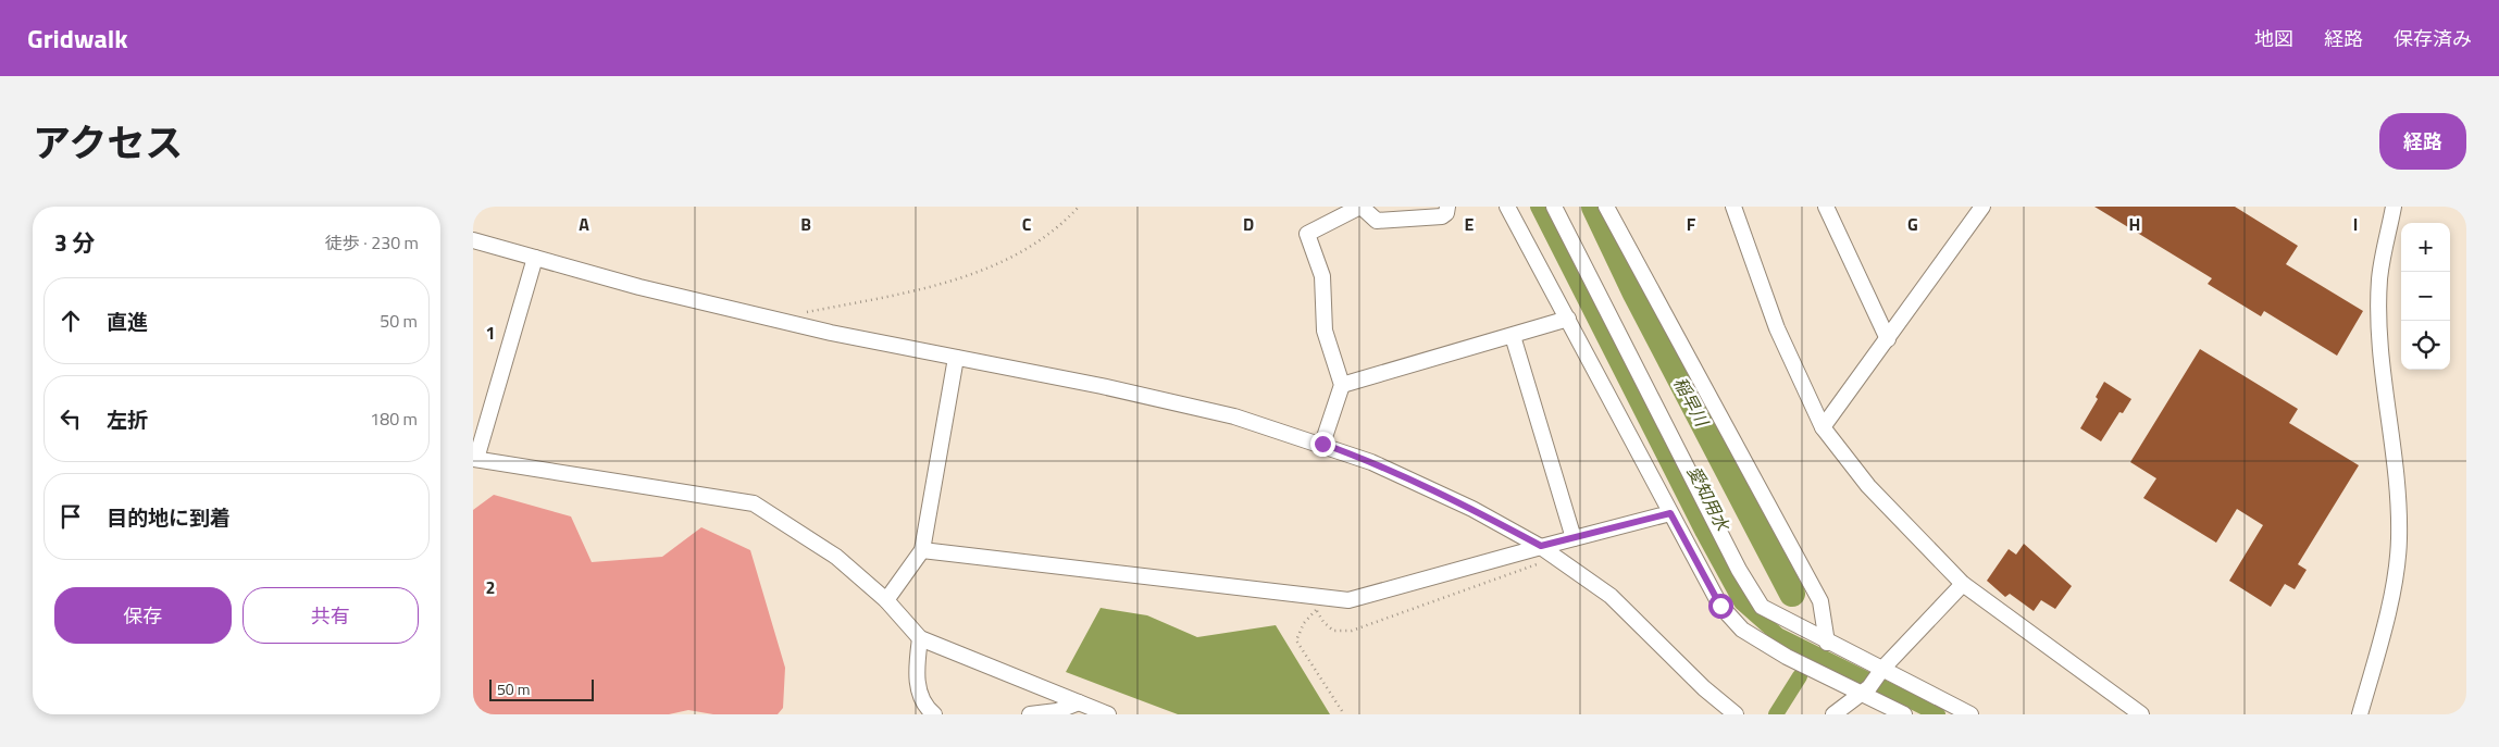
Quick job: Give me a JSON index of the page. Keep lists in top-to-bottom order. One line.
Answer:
{"water":["稲早川","愛知用水"],"scale_bar":"50 m","page":{"header":"Gridwalk","nav":["地図","経路","保存済み"],"title":"アクセス","buttons":["経路",["保存","共有"]],"heading":["3 分","徒歩 · 230 m"],"map_buttons":["+","−"],"list":[["直進","50 m"],["左折","180 m"],"目的地に到着"],"scale":"50 m"},"grid":{"columns":["A","B","C","D","E","F","G","H","I"],"rows":["1","2"]}}
